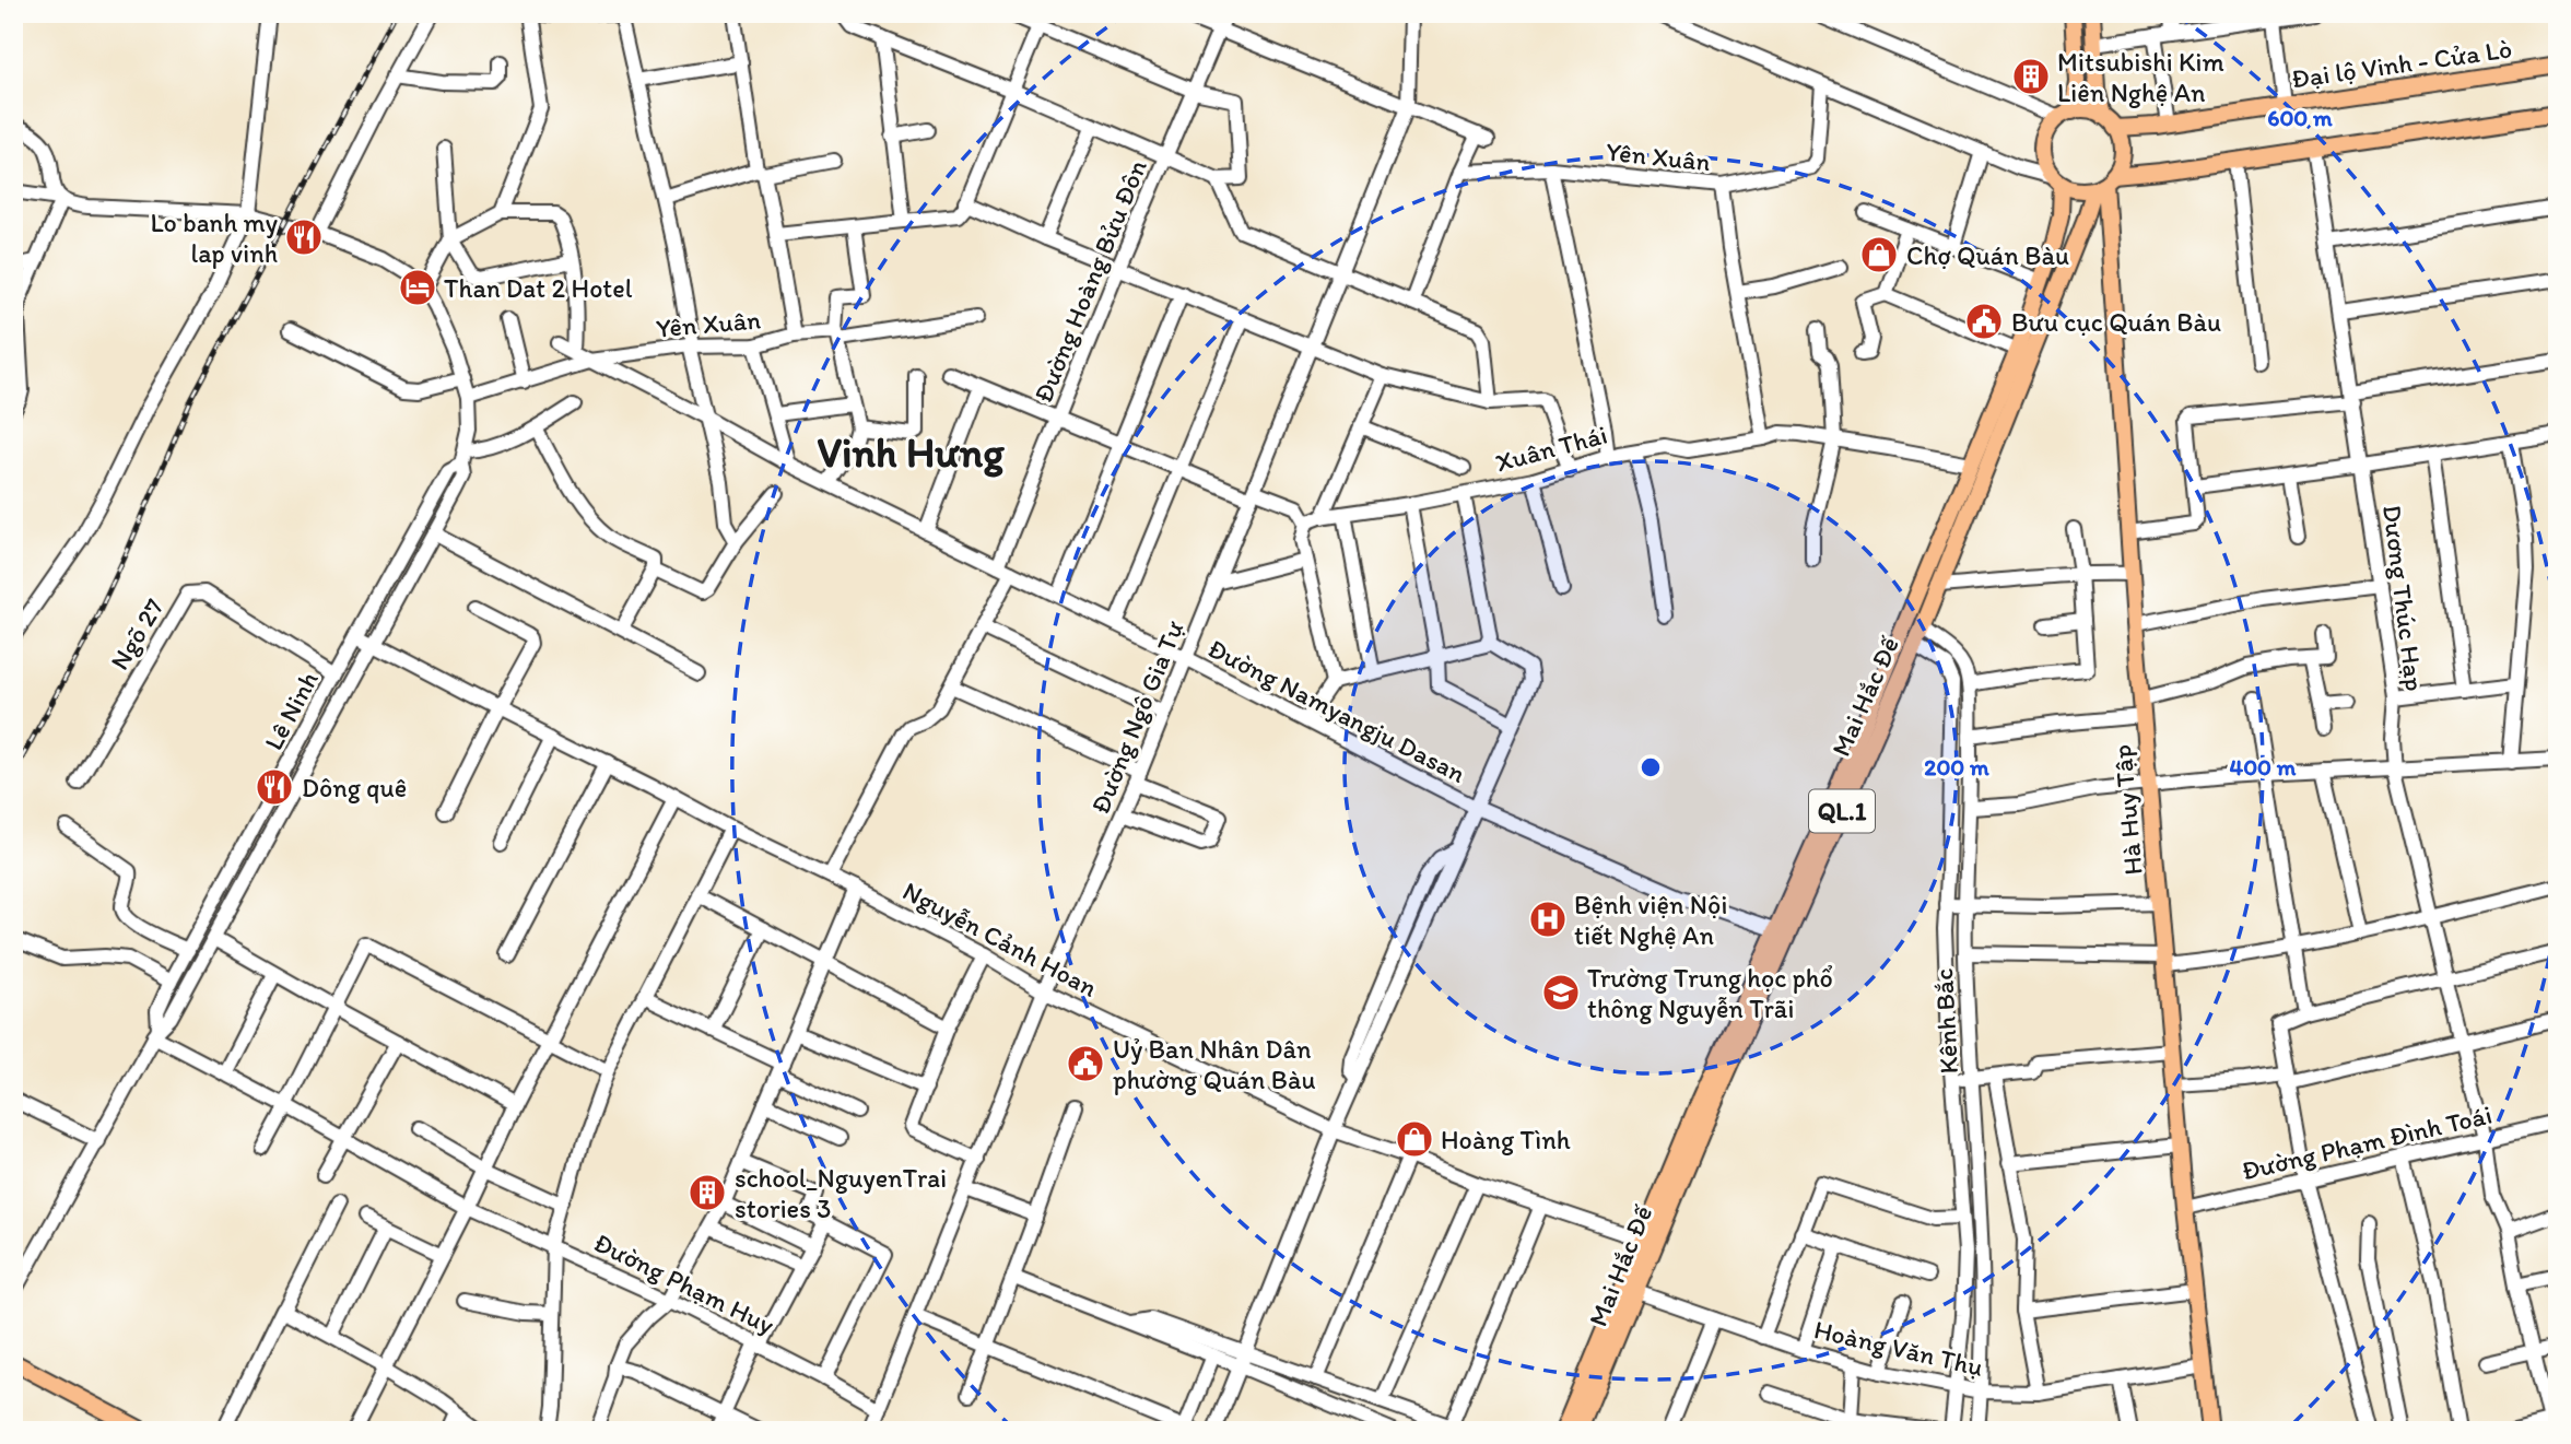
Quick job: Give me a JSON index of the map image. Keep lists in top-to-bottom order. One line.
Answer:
{"streets":{"main road":["Đại lộ Vinh - Cửa Lò","Mai Hắc Đế","Hà Huy Tập","QL.1"],"street":["Yên Xuân","Đường Hoàng Bửu Đôn","Xuân Thái","Dương Thúc Hạp","Ngõ 27","Lê Ninh","Đường Namyangju Dasan","Đường Ngô Gia Tự","Nguyễn Cảnh Hoan","Kênh Bắc","Đường Phạm Đình Toái","Đường Phạm Huy","Hoàng Văn Thụ"]},"crossings":[["Đại lộ Vinh - Cửa Lò","Mai Hắc Đế"],["Đại lộ Vinh - Cửa Lò","Hà Huy Tập"],["Đại lộ Vinh - Cửa Lò","QL.1"],["Yên Xuân","Lê Ninh"],["Yên Xuân","Đường Namyangju Dasan"],["Đường Hoàng Bửu Đôn","Đường Namyangju Dasan"],["Đường Hoàng Bửu Đôn","Nguyễn Cảnh Hoan"],["Xuân Thái","Mai Hắc Đế"],["Dương Thúc Hạp","Đường Phạm Đình Toái"],["Ngõ 27","Lê Ninh"],["Mai Hắc Đế","Đường Namyangju Dasan"],["Mai Hắc Đế","Hà Huy Tập"],["Mai Hắc Đế","QL.1"],["Mai Hắc Đế","Nguyễn Cảnh Hoan"],["Mai Hắc Đế","Hoàng Văn Thụ"],["Lê Ninh","Nguyễn Cảnh Hoan"],["Lê Ninh","Đường Phạm Huy"],["Đường Namyangju Dasan","Đường Ngô Gia Tự"],["Đường Ngô Gia Tự","Nguyễn Cảnh Hoan"],["Đường Ngô Gia Tự","Đường Phạm Huy"],["Hà Huy Tập","QL.1"],["Hà Huy Tập","Đường Phạm Đình Toái"],["Hà Huy Tập","Hoàng Văn Thụ"],["Kênh Bắc","Hoàng Văn Thụ"]],"districts":["Vinh Hưng"],"places":{"building":["Mitsubishi Kim Liên Nghệ An","school_NguyenTrai stories 3"],"restaurant":["Lo banh my lap vinh","Dông quê"],"shop":["Chợ Quán Bàu","Hoàng Tình"],"hotel":["Than Dat 2 Hotel"],"public building":["Bưu cục Quán Bàu","Uỷ Ban Nhân Dân phường Quán Bàu"],"hospital":["Bệnh viện Nội tiết Nghệ An"],"school or university":["Trường Trung học phổ thông Nguyễn Trãi"]},"rings":["600 m","200 m","400 m"]}
